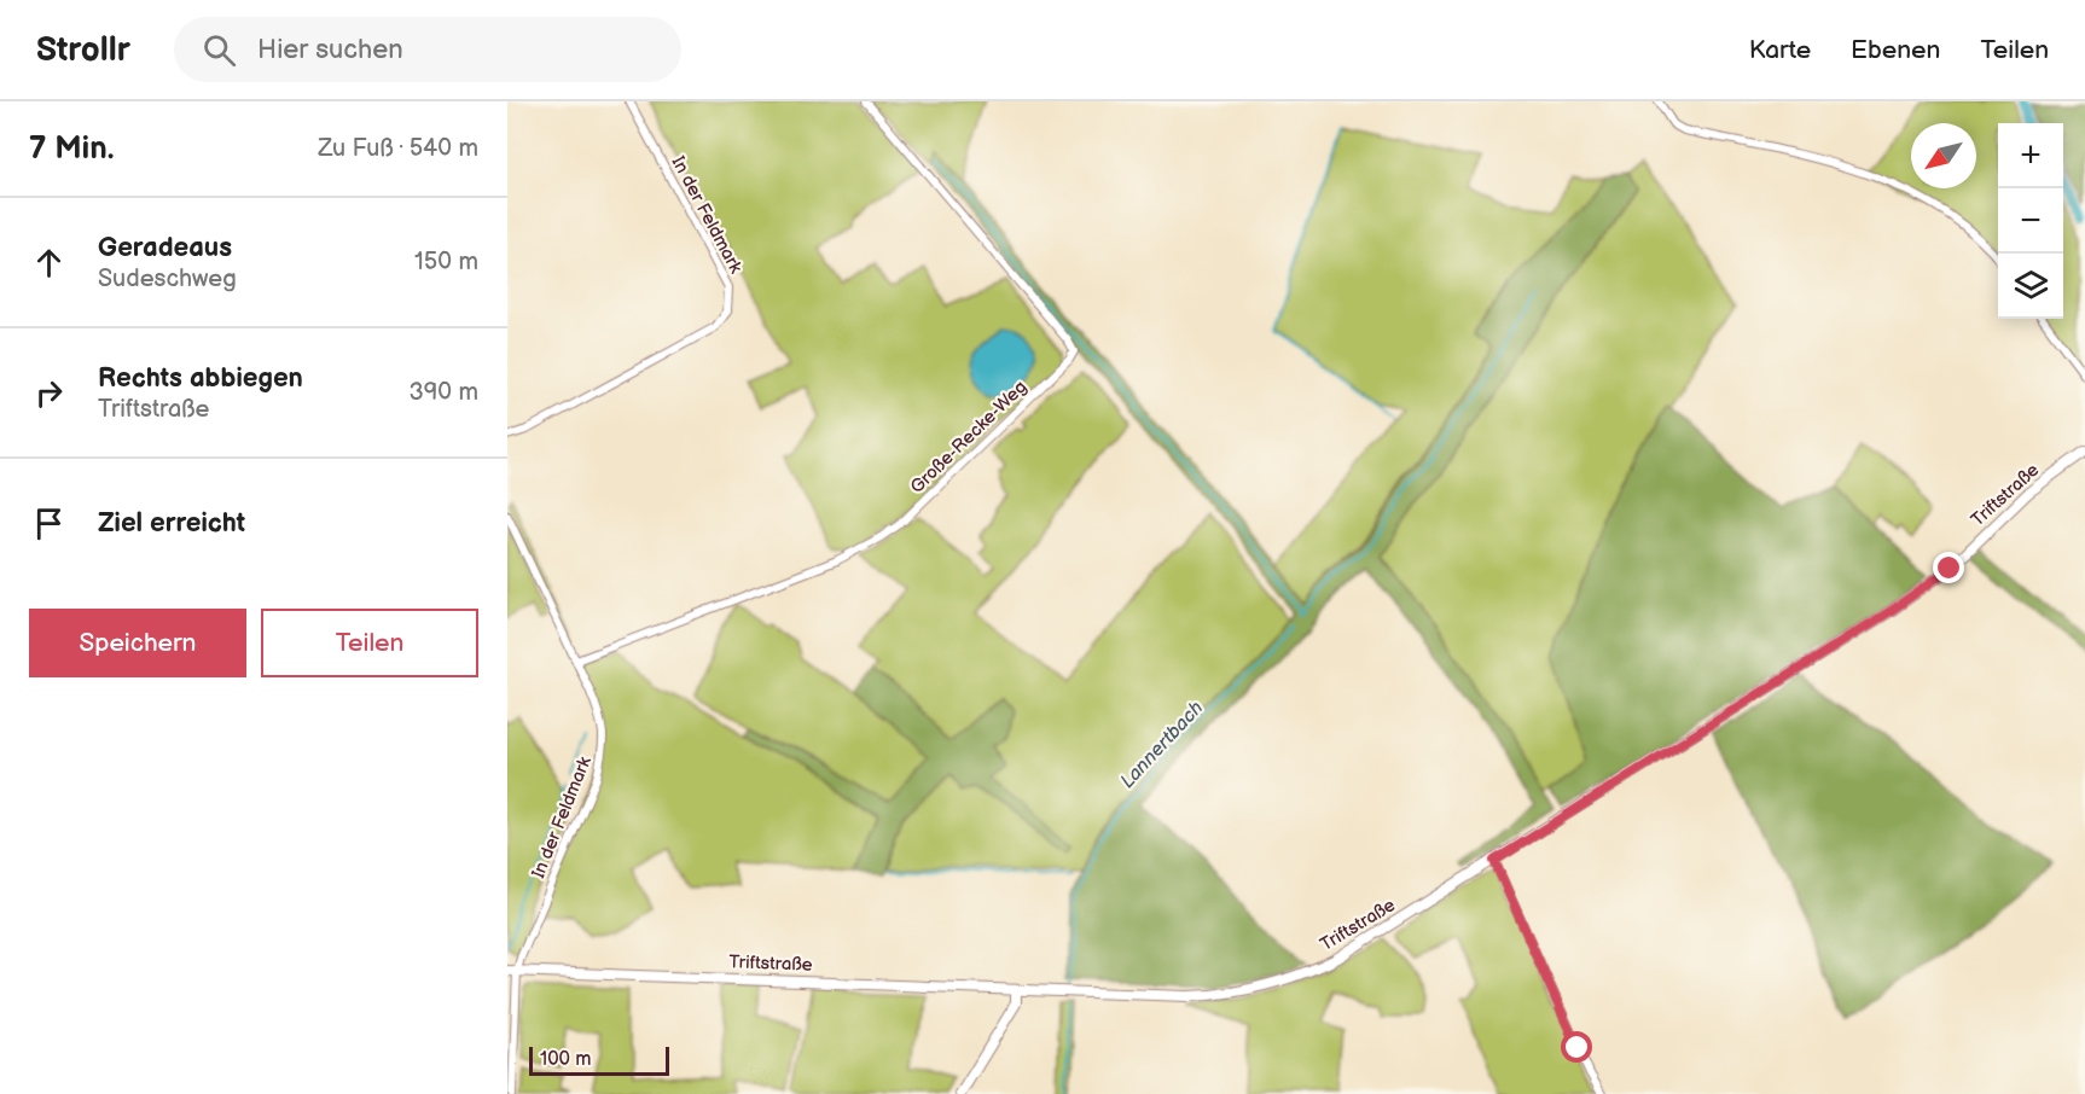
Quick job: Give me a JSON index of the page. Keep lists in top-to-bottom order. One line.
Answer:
{"streets":{"street":["In der Feldmark","Große-Recke-Weg","Triftstraße"]},"crossings":[["In der Feldmark","Große-Recke-Weg"],["In der Feldmark","Triftstraße"]],"water":["Lannertbach"],"scale_bar":"100 m","north":"bottom left","page":{"header":"Strollr","search":"Hier suchen","nav":["Karte","Ebenen","Teilen"],"heading":["7 Min.","Zu Fuß · 540 m"],"map_buttons":["+","−"],"list":[["Geradeaus","Sudeschweg","150 m"],["Rechts abbiegen","Triftstraße","390 m"],"Ziel erreicht"],"buttons":["Speichern","Teilen"],"scale":"100 m"}}
